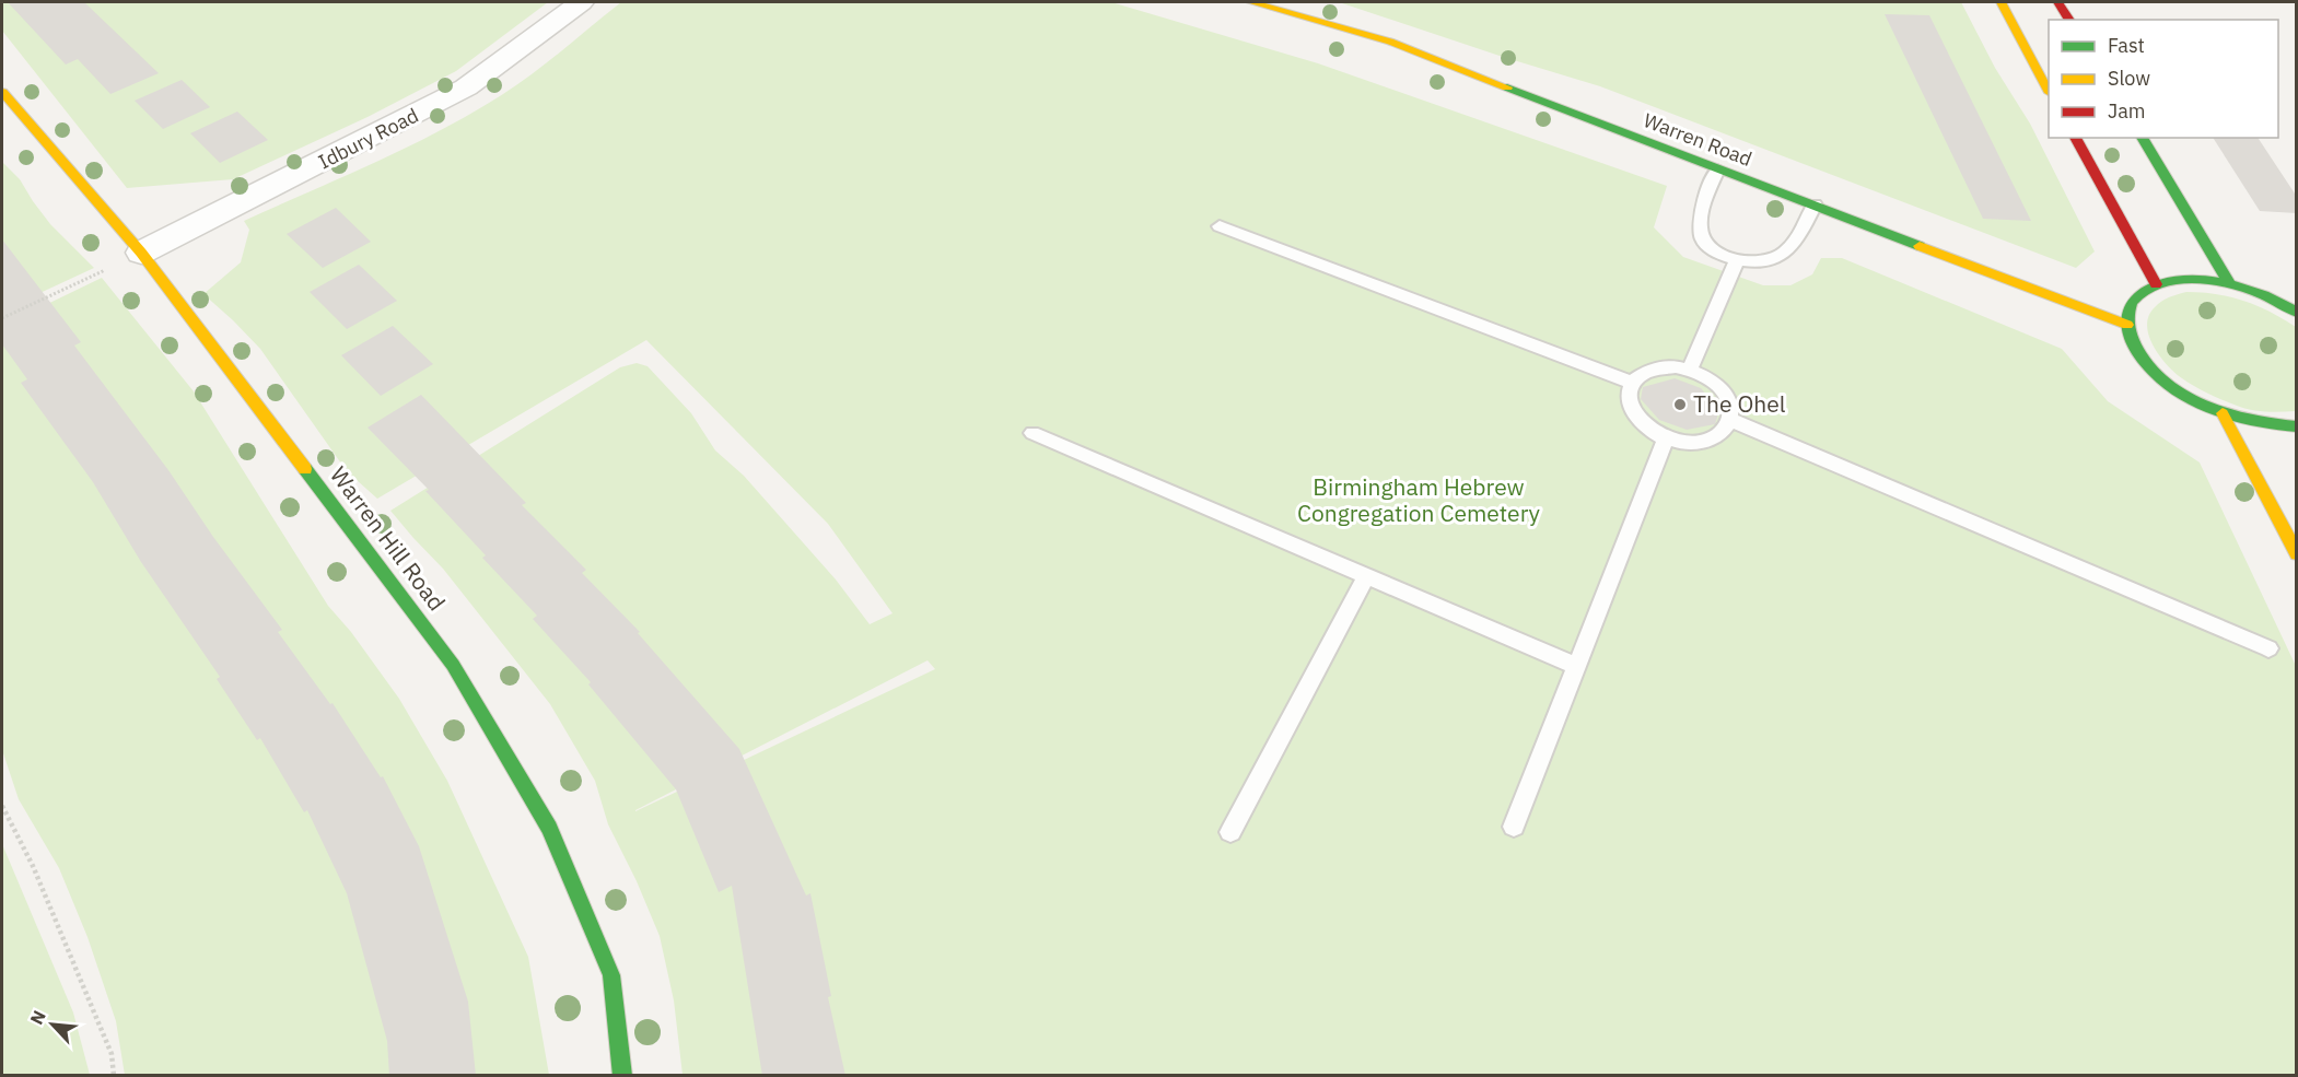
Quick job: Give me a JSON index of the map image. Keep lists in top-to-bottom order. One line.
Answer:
{"streets":{"street":["Idbury Road","Warren Road","Warren Hill Road"]},"crossings":[["Idbury Road","Warren Hill Road"]],"parks":["Birmingham Hebrew Congregation Cemetery"],"places":["The Ohel"],"legend":["Fast","Slow","Jam"],"north":"top left"}
